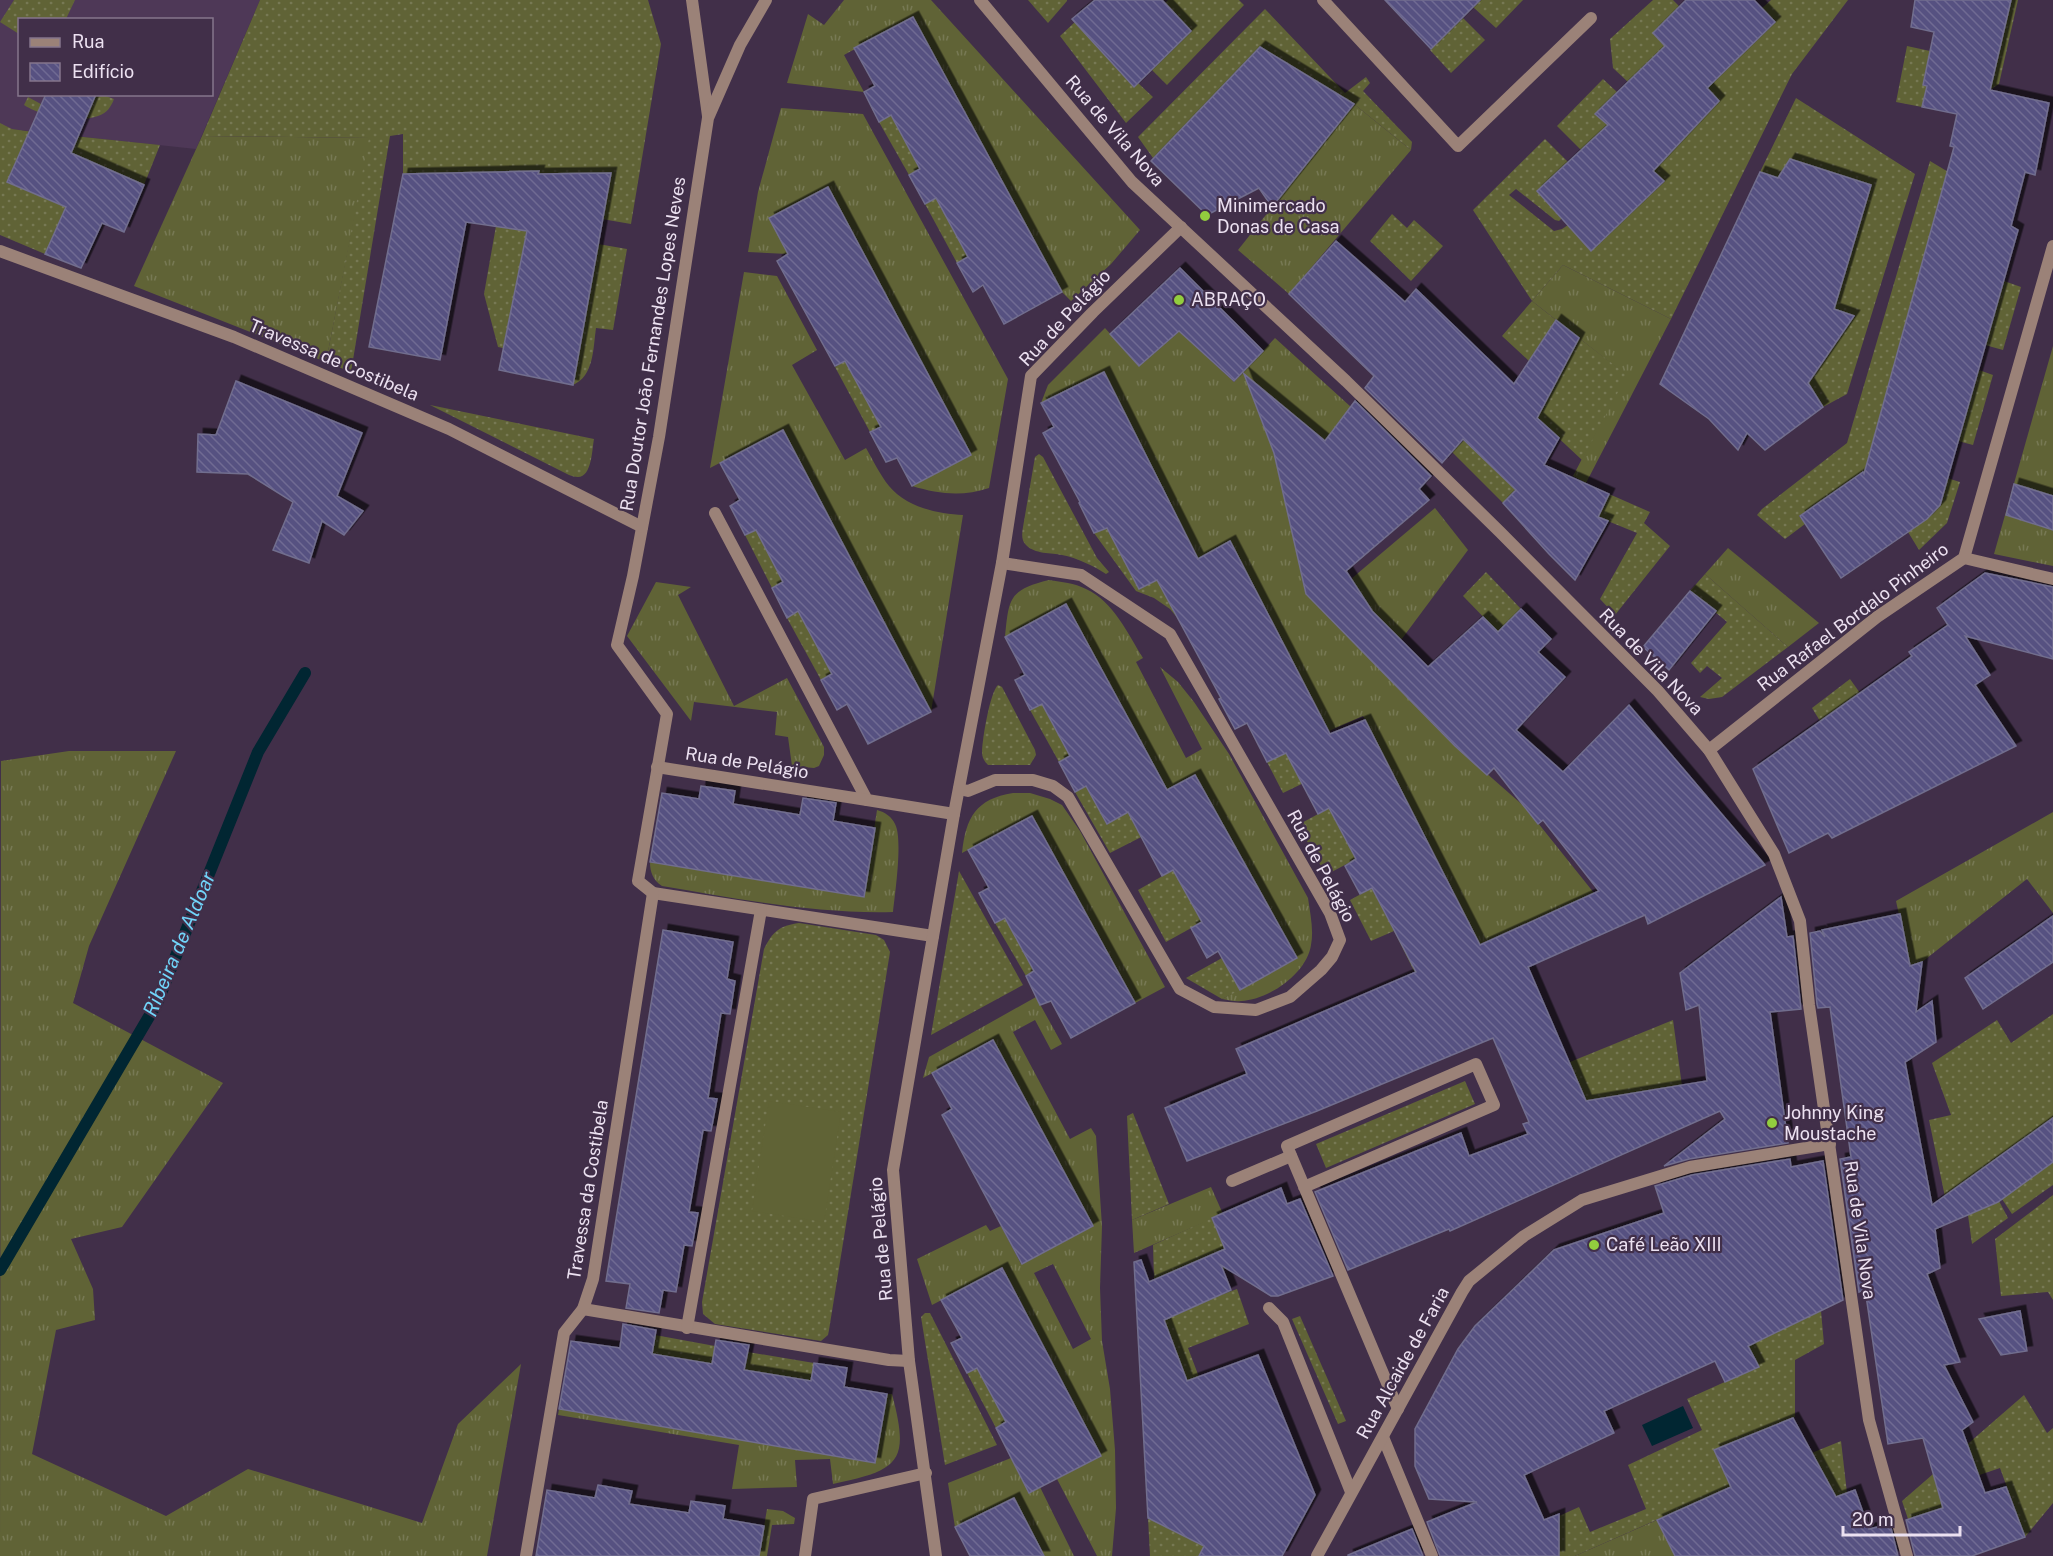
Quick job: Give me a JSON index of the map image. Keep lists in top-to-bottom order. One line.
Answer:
{"streets":{"street":["Rua de Vila Nova","Rua de Pelágio","Rua Doutor João Fernandes Lopes Neves","Travessa de Costibela","Rua Rafael Bordalo Pinheiro","Travessa da Costibela","Rua Alcaide de Faria"]},"crossings":[["Rua de Vila Nova","Rua de Pelágio"],["Rua de Vila Nova","Rua Rafael Bordalo Pinheiro"],["Rua de Vila Nova","Rua Alcaide de Faria"],["Rua de Pelágio","Rua Doutor João Fernandes Lopes Neves"],["Rua Doutor João Fernandes Lopes Neves","Travessa de Costibela"]],"water":["Ribeira de Aldoar"],"places":["Minimercado Donas de Casa","ABRAÇO","Johnny King Moustache","Café Leão XIII"],"legend":["Rua","Edifício"],"scale_bar":"20 m"}
